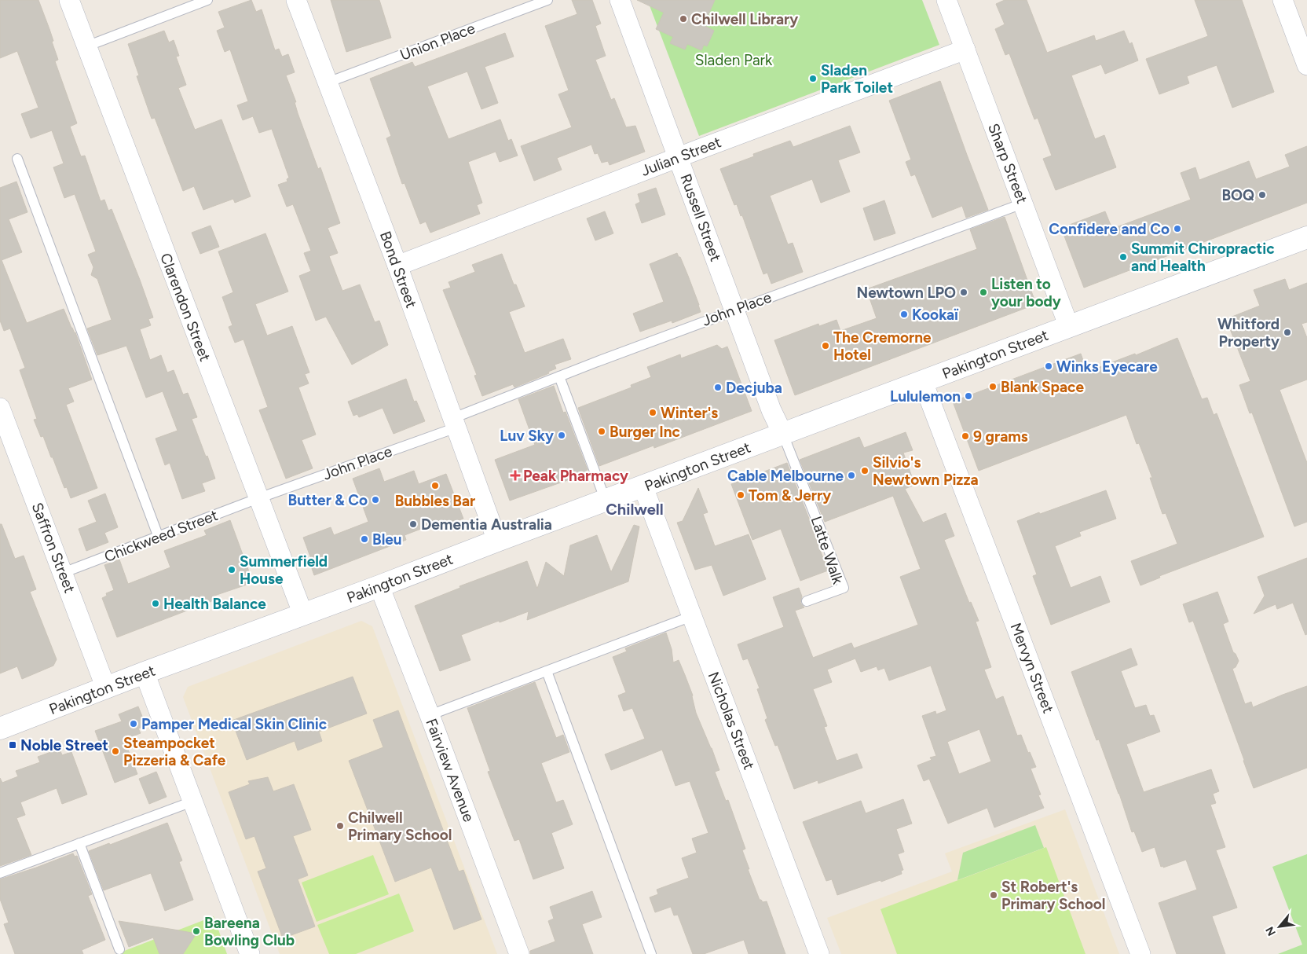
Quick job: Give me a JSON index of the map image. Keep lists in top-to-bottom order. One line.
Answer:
{"streets":{"street":["Julian Street","Sharp Street","Russell Street","Bond Street","Clarendon Street","Pakington Street","Saffron Street","Mervyn Street","Nicholas Street","Fairview Avenue"],"lane":["Union Place","John Place","Chickweed Street","Latte Walk"]},"crossings":[["Union Place","Bond Street"],["Julian Street","Sharp Street"],["Julian Street","Russell Street"],["Julian Street","Bond Street"],["Sharp Street","John Place"],["Sharp Street","Pakington Street"],["Russell Street","John Place"],["Russell Street","Pakington Street"],["Russell Street","Latte Walk"],["Bond Street","John Place"],["Bond Street","Pakington Street"],["Clarendon Street","John Place"],["Clarendon Street","Pakington Street"],["Clarendon Street","Chickweed Street"],["John Place","Chickweed Street"],["Pakington Street","Saffron Street"],["Pakington Street","Latte Walk"],["Pakington Street","Mervyn Street"],["Pakington Street","Nicholas Street"],["Pakington Street","Fairview Avenue"],["Chickweed Street","Saffron Street"]],"districts":["Chilwell"],"parks":["Sladen Park"],"places":{"other":["Chilwell Library","Sladen Park Toilet","BOQ","Confidere and Co","Summit Chiropractic and Health","Newtown LPO","Listen to your body","Kookaï","Whitford Property","The Cremorne Hotel","Winks Eyecare","Blank Space","Decjuba","Lululemon","Winter's","Burger Inc","Luv Sky","9 grams","Silvio's Newtown Pizza","Cable Melbourne","Bubbles Bar","Tom & Jerry","Butter & Co","Dementia Australia","Bleu","Summerfield House","Health Balance","Pamper Medical Skin Clinic","Steampocket Pizzeria & Cafe","Chilwell Primary School","St Robert's Primary School","Bareena Bowling Club"],"health":["Peak Pharmacy"],"transit":["Noble Street"]},"north":"bottom left"}
